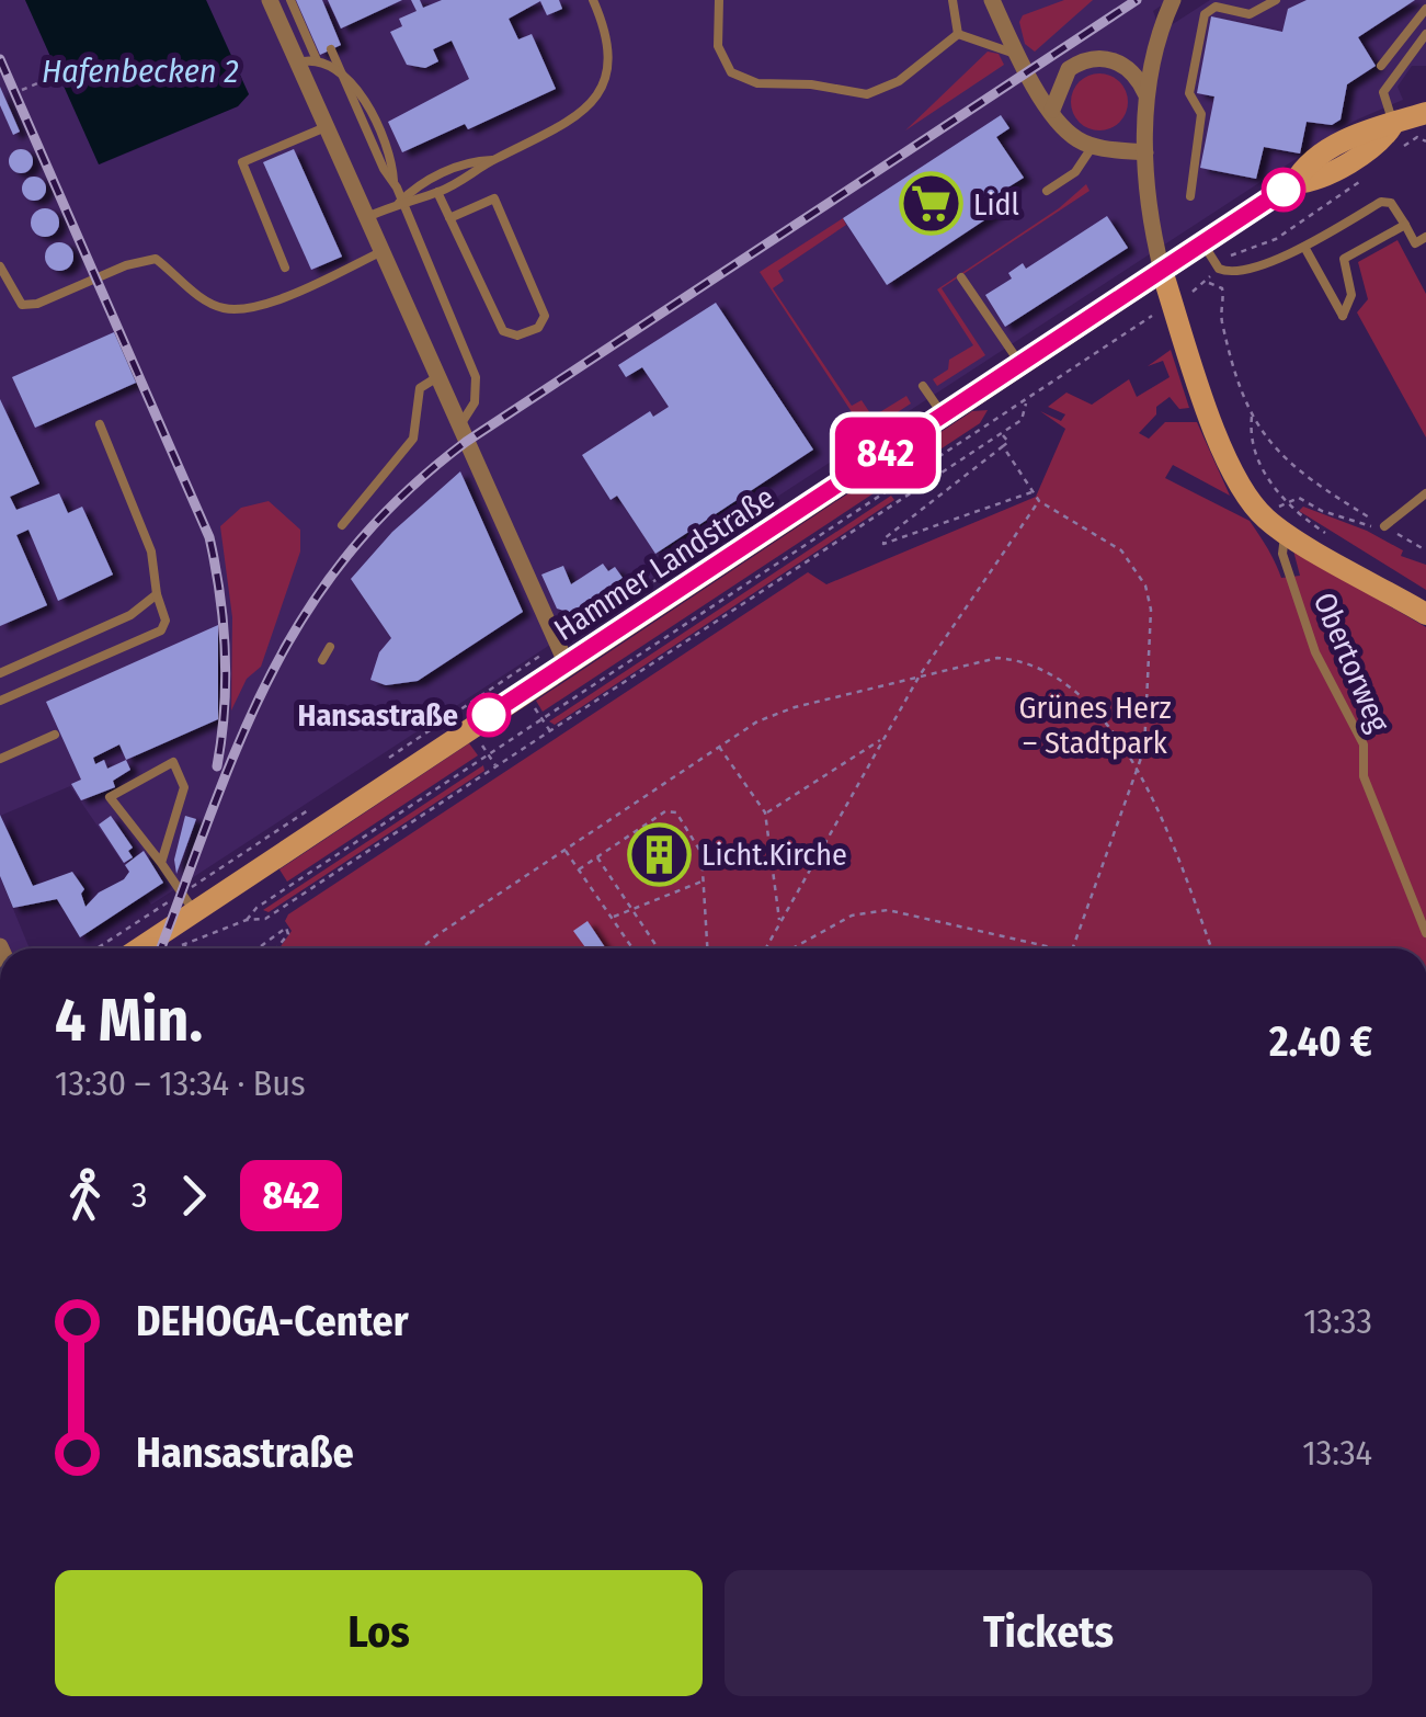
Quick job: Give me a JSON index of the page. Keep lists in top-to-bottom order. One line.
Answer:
{"streets":{"main road":["Hammer Landstraße"],"lane":["Obertorweg"]},"water":["Hafenbecken 2"],"parks":["Grünes Herz – Stadtpark"],"places":{"supermarket":["Lidl"],"other":["Hansastraße"],"building":["Licht.Kirche"]},"lines":["bus line 842"],"page":{"on_map":"842","heading":["4 Min.","13:30 – 13:34 · Bus","2.40 €"],"legs":["3","842"],"list":[{"name":"DEHOGA-Center","value":"13:33"},{"name":"Hansastraße","value":"13:34"}],"buttons":["Los","Tickets"]}}
